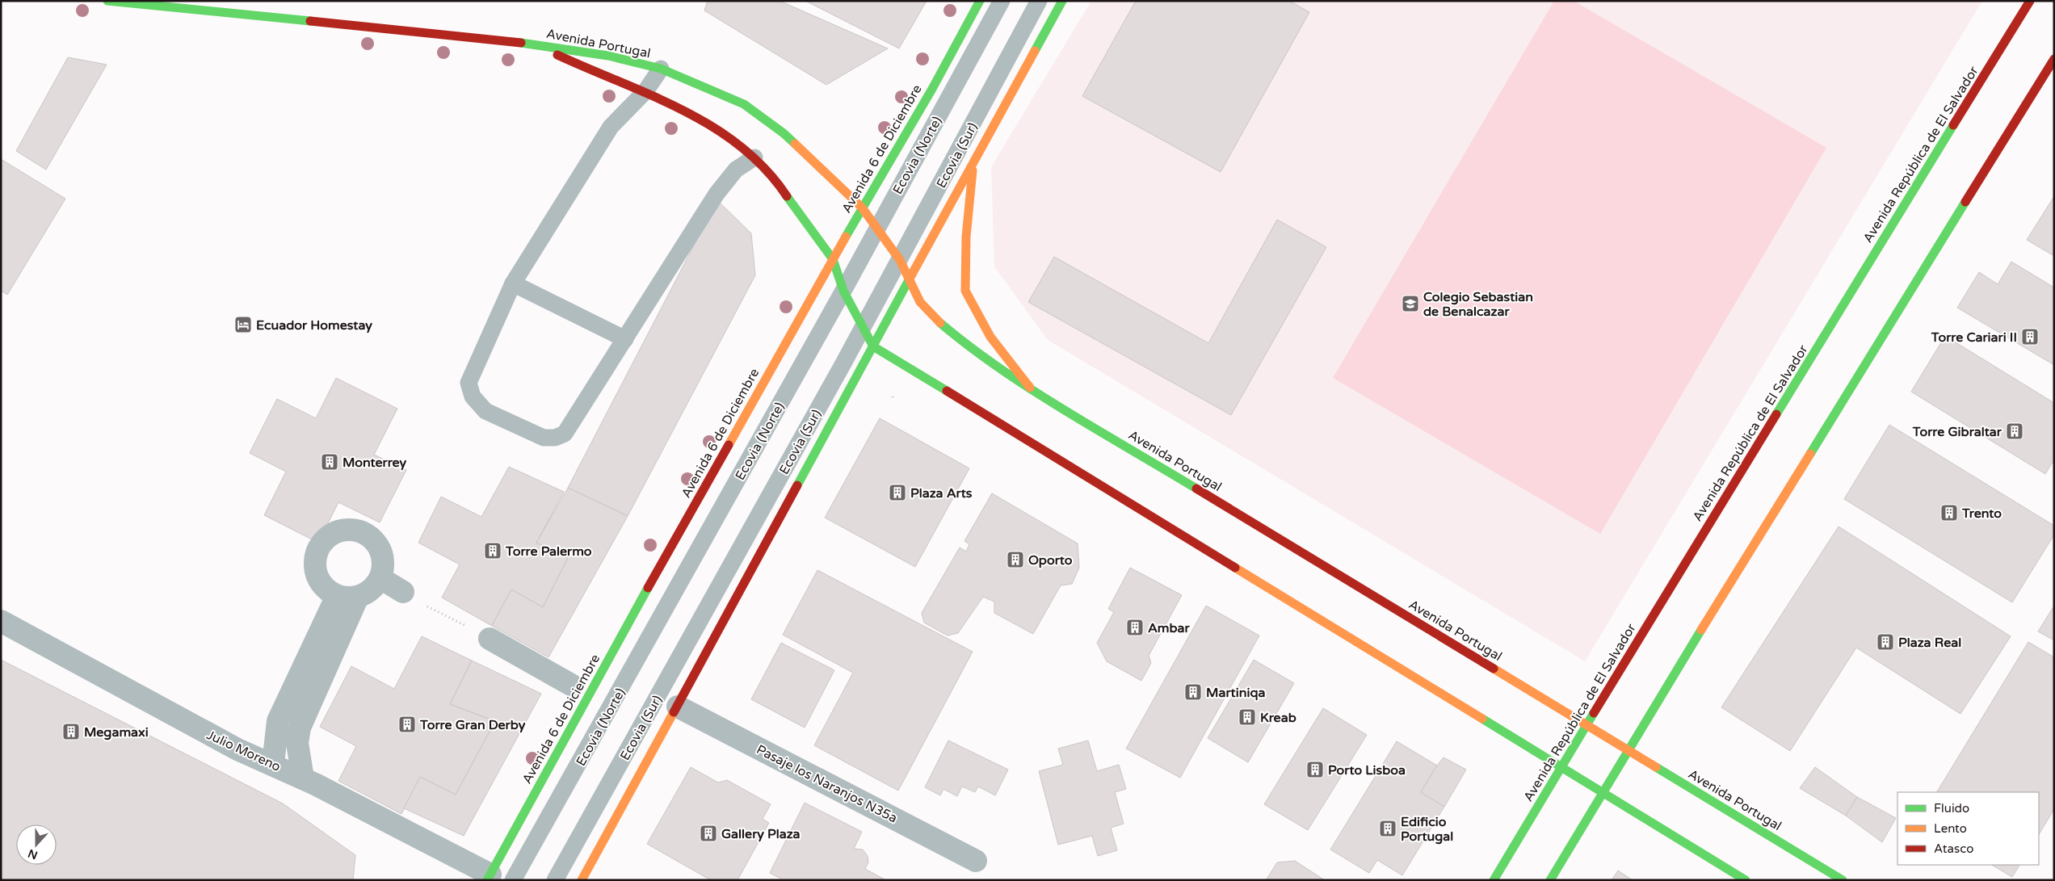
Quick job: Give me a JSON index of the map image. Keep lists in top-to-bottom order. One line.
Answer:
{"streets":{"main road":["Avenida Portugal","Avenida 6 de Diciembre","Avenida República de El Salvador"],"street":["Julio Moreno","Pasaje los Naranjos N35a"],"lane":["Ecovia (Norte)","Ecovia (Sur)"]},"crossings":[["Avenida Portugal","Avenida 6 de Diciembre"],["Avenida Portugal","Avenida República de El Salvador"],["Avenida Portugal","Ecovia (Norte)"],["Avenida Portugal","Ecovia (Sur)"],["Avenida 6 de Diciembre","Julio Moreno"]],"places":{"school or university":["Colegio Sebastian de Benalcazar"],"hotel":["Ecuador Homestay"],"building":["Torre Cariari II","Torre Gibraltar","Monterrey","Plaza Arts","Trento","Torre Palermo","Oporto","Ambar","Plaza Real","Martiniqa","Kreab","Torre Gran Derby","Megamaxi","Porto Lisboa","Edificio Portugal","Gallery Plaza"]},"legend":["Fluido","Lento","Atasco"],"north":"bottom"}
